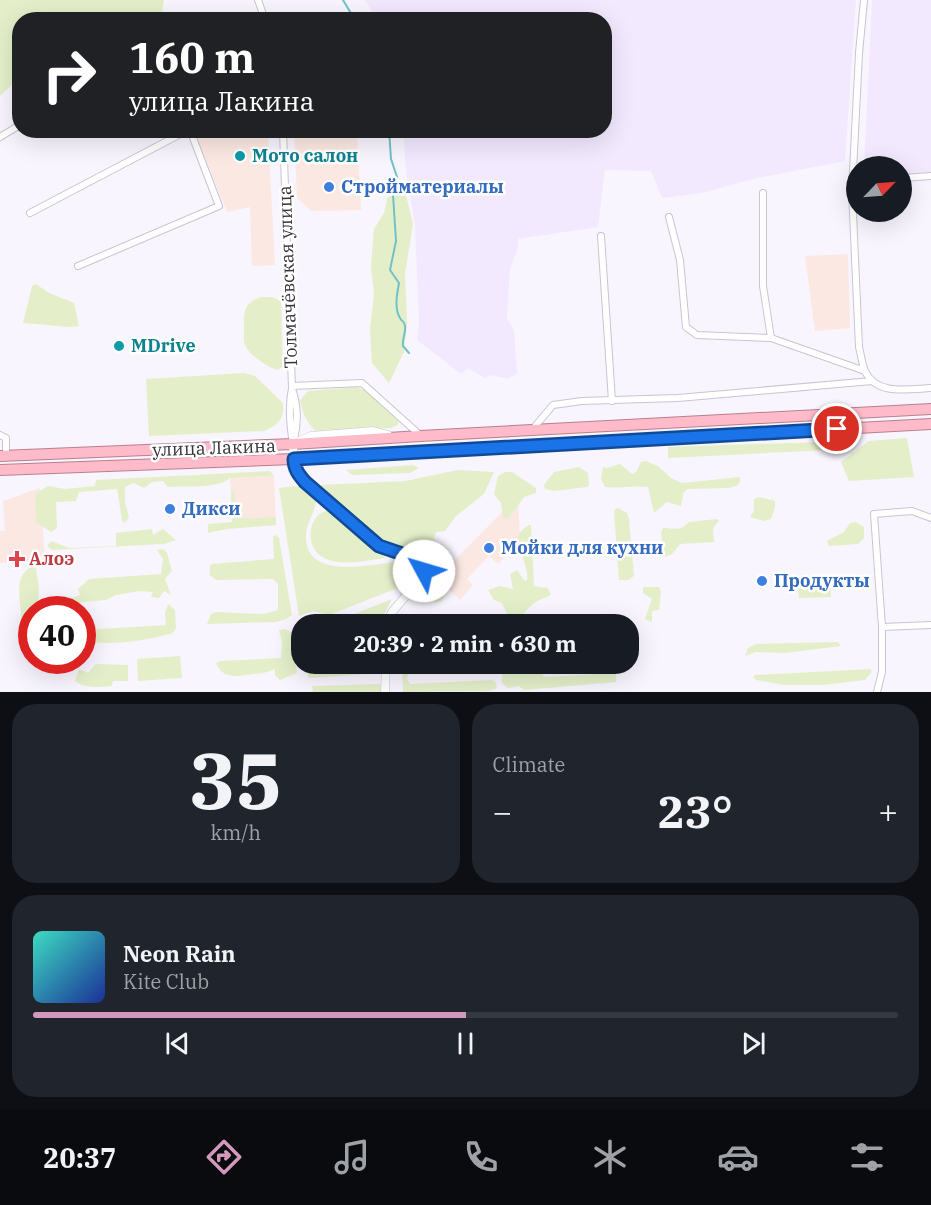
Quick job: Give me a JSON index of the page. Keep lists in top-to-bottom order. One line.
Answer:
{"streets":{"highway":["улица Лакина"],"street":["Толмачёвская улица"]},"crossings":[["Толмачёвская улица","улица Лакина"]],"places":{"other":["Мото салон","Стройматериалы","MDrive","Дикси","Мойки для кухни","Продукты"],"health":["Алоэ"]},"north":"top right","page":{"turn":["160 m","улица Лакина"],"limit":"40","trip":"20:39 · 2 min · 630 m","tile":[["35","km/h"],"Climate"],"heat":["−","23°","+"],"song":["Neon Rain","Kite Club"],"tabs":"20:37"}}
